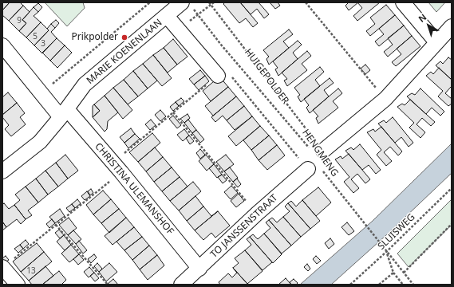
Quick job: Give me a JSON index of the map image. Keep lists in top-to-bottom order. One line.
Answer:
{"streets":{"street":["MARIE KOENENLAAN","CHRISTINA ULEMANSHOF","TO JANSSENSTRAAT"],"path":["HUIGEPOLDER","HENGMENG","SLUISWEG"]},"crossings":[["MARIE KOENENLAAN","HENGMENG"],["MARIE KOENENLAAN","CHRISTINA ULEMANSHOF"],["HUIGEPOLDER","HENGMENG"],["HENGMENG","SLUISWEG"],["CHRISTINA ULEMANSHOF","TO JANSSENSTRAAT"]],"places":["Prikpolder"],"house_numbers":["9","5","3","13"],"north":"top left"}
